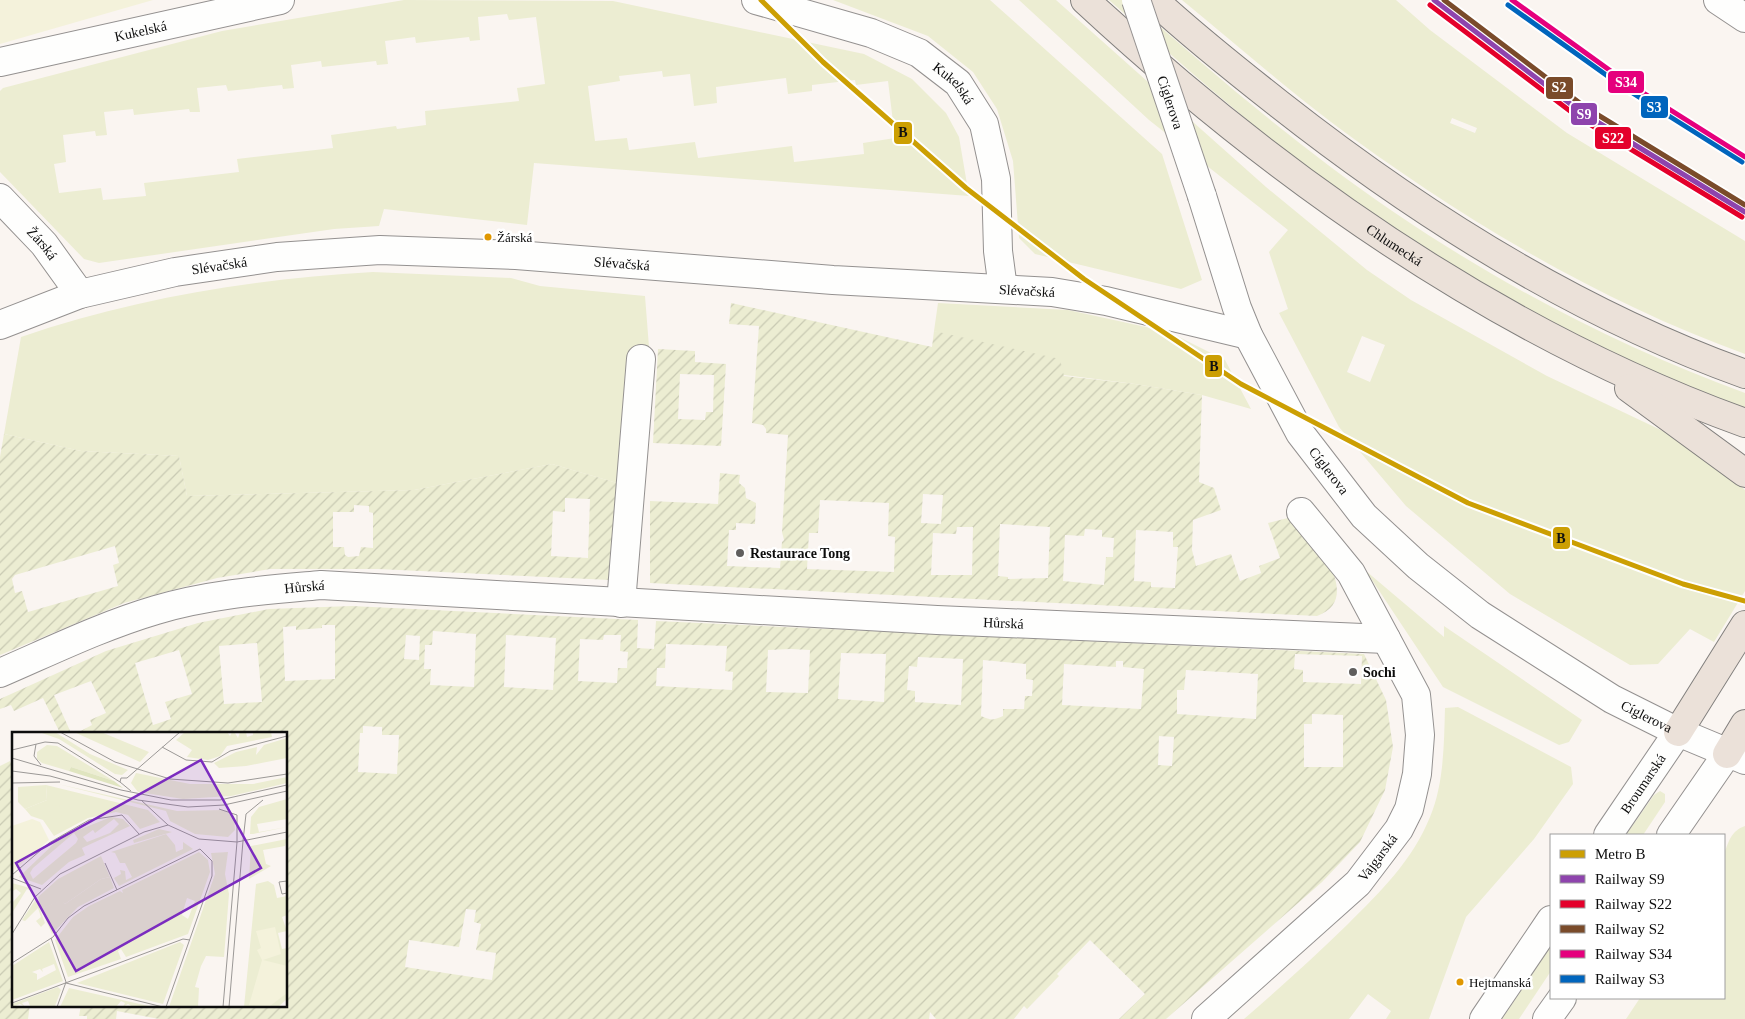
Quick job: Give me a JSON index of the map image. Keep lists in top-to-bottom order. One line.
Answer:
{"streets":{"main road":["Chlumecká"],"street":["Kukelská","Cíglerova","Žárská","Slévačská","Hůrská","Broumarská","Vajgarská"]},"crossings":[["Kukelská","Slévačská"],["Cíglerova","Slévačská"],["Cíglerova","Broumarská"],["Žárská","Slévačská"],["Hůrská","Vajgarská"]],"places":["Žárská","Restaurace Tong","Sochi","Hejtmanská"],"lines":["metro line B","rail line S9","rail line S2","rail line S34","rail line S22","rail line S3"],"legend":["Metro B","Railway S9","Railway S22","Railway S2","Railway S34","Railway S3"]}
